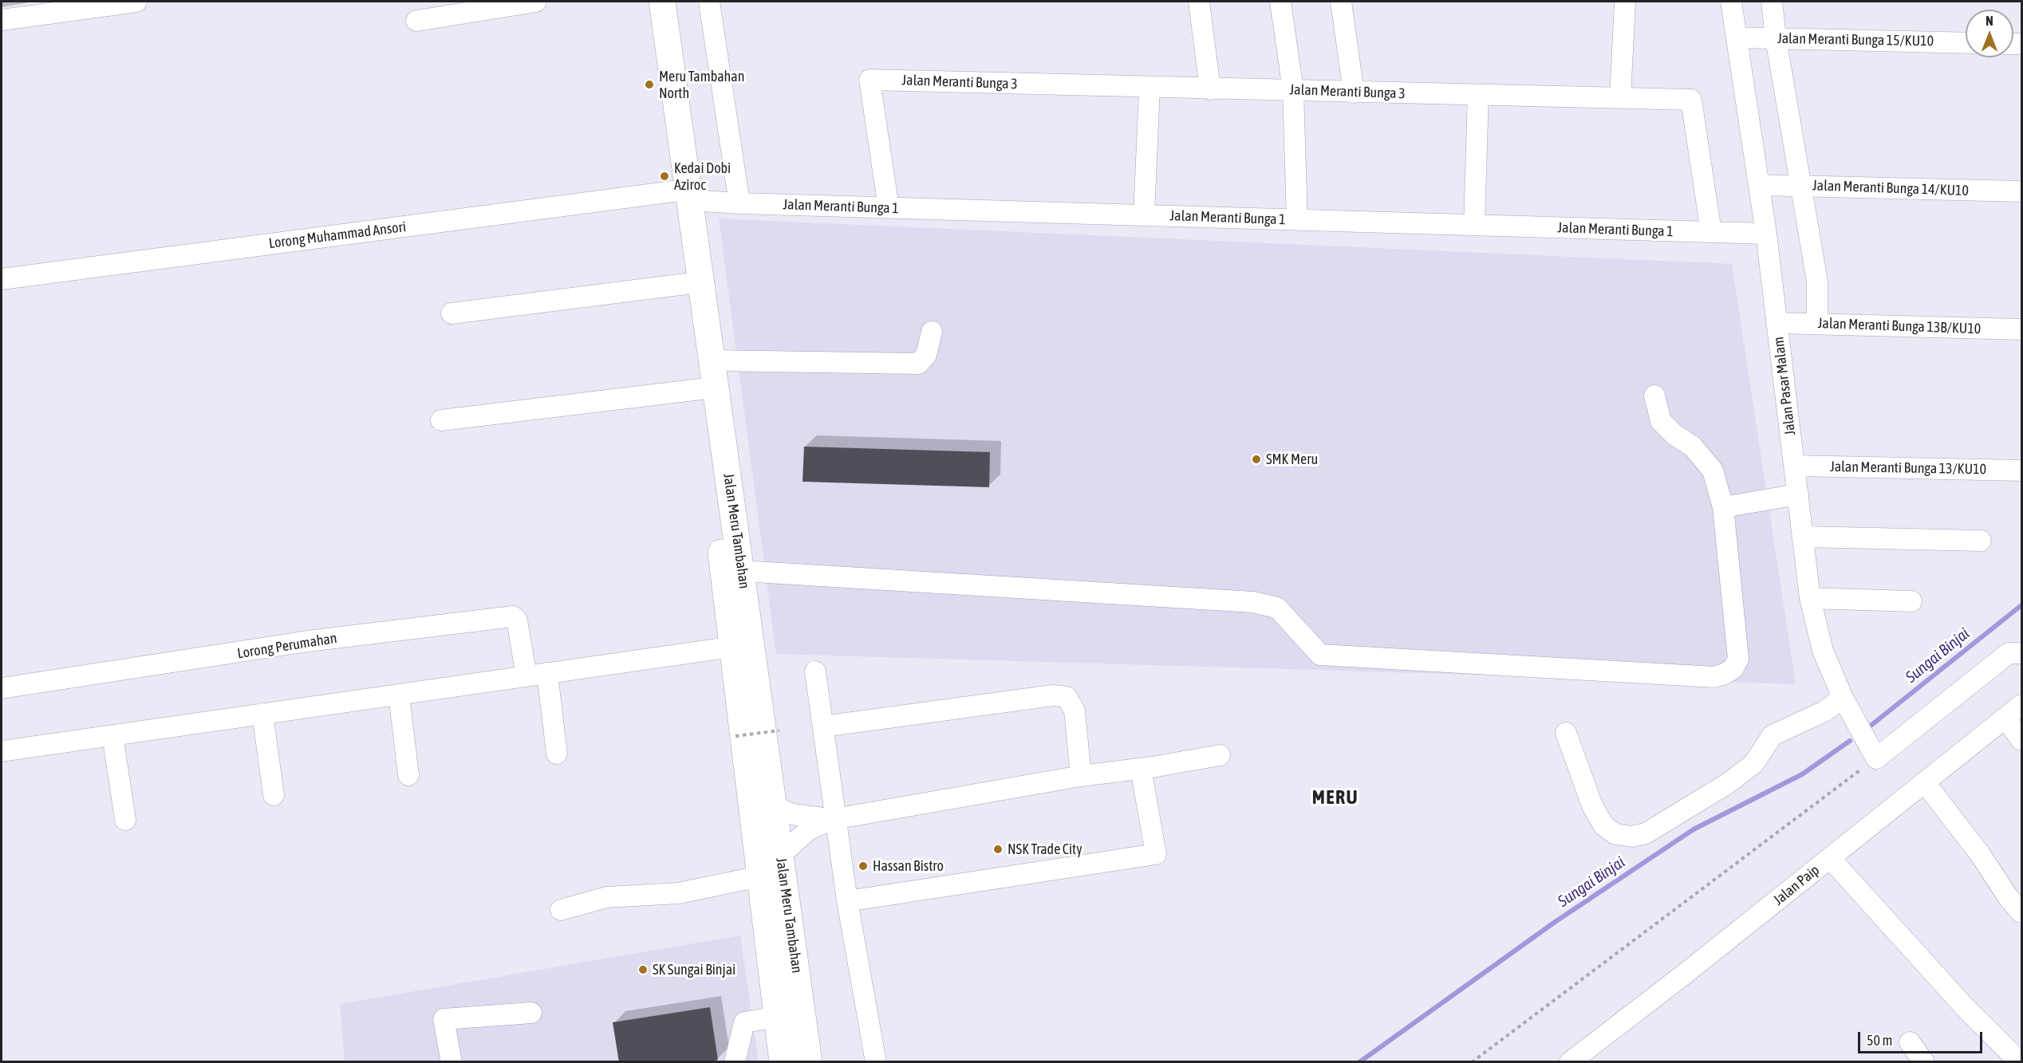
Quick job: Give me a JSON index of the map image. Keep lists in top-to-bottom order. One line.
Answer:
{"streets":{"main road":["Jalan Meru Tambahan"],"street":["Jalan Meranti Bunga 15/KU10","Jalan Meranti Bunga 3","Jalan Meranti Bunga 14/KU10","Jalan Meranti Bunga 1","Lorong Muhammad Ansori","Jalan Meranti Bunga 13B/KU10","Jalan Pasar Malam","Jalan Meranti Bunga 13/KU10","Lorong Perumahan","Jalan Paip"]},"crossings":[["Jalan Meranti Bunga 15/KU10","Jalan Pasar Malam"],["Jalan Meranti Bunga 3","Jalan Meranti Bunga 1"],["Jalan Meranti Bunga 14/KU10","Jalan Pasar Malam"],["Jalan Meranti Bunga 1","Lorong Muhammad Ansori"],["Jalan Meranti Bunga 1","Jalan Pasar Malam"],["Jalan Meranti Bunga 1","Jalan Meru Tambahan"],["Lorong Muhammad Ansori","Jalan Meru Tambahan"],["Jalan Meranti Bunga 13B/KU10","Jalan Pasar Malam"],["Jalan Pasar Malam","Jalan Meranti Bunga 13/KU10"]],"districts":["MERU"],"water":["Sungai Binjai"],"places":["Meru Tambahan North","Kedai Dobi Aziroc","SMK Meru","NSK Trade City","Hassan Bistro","SK Sungai Binjai"],"scale_bar":"50 m","north":"top"}
